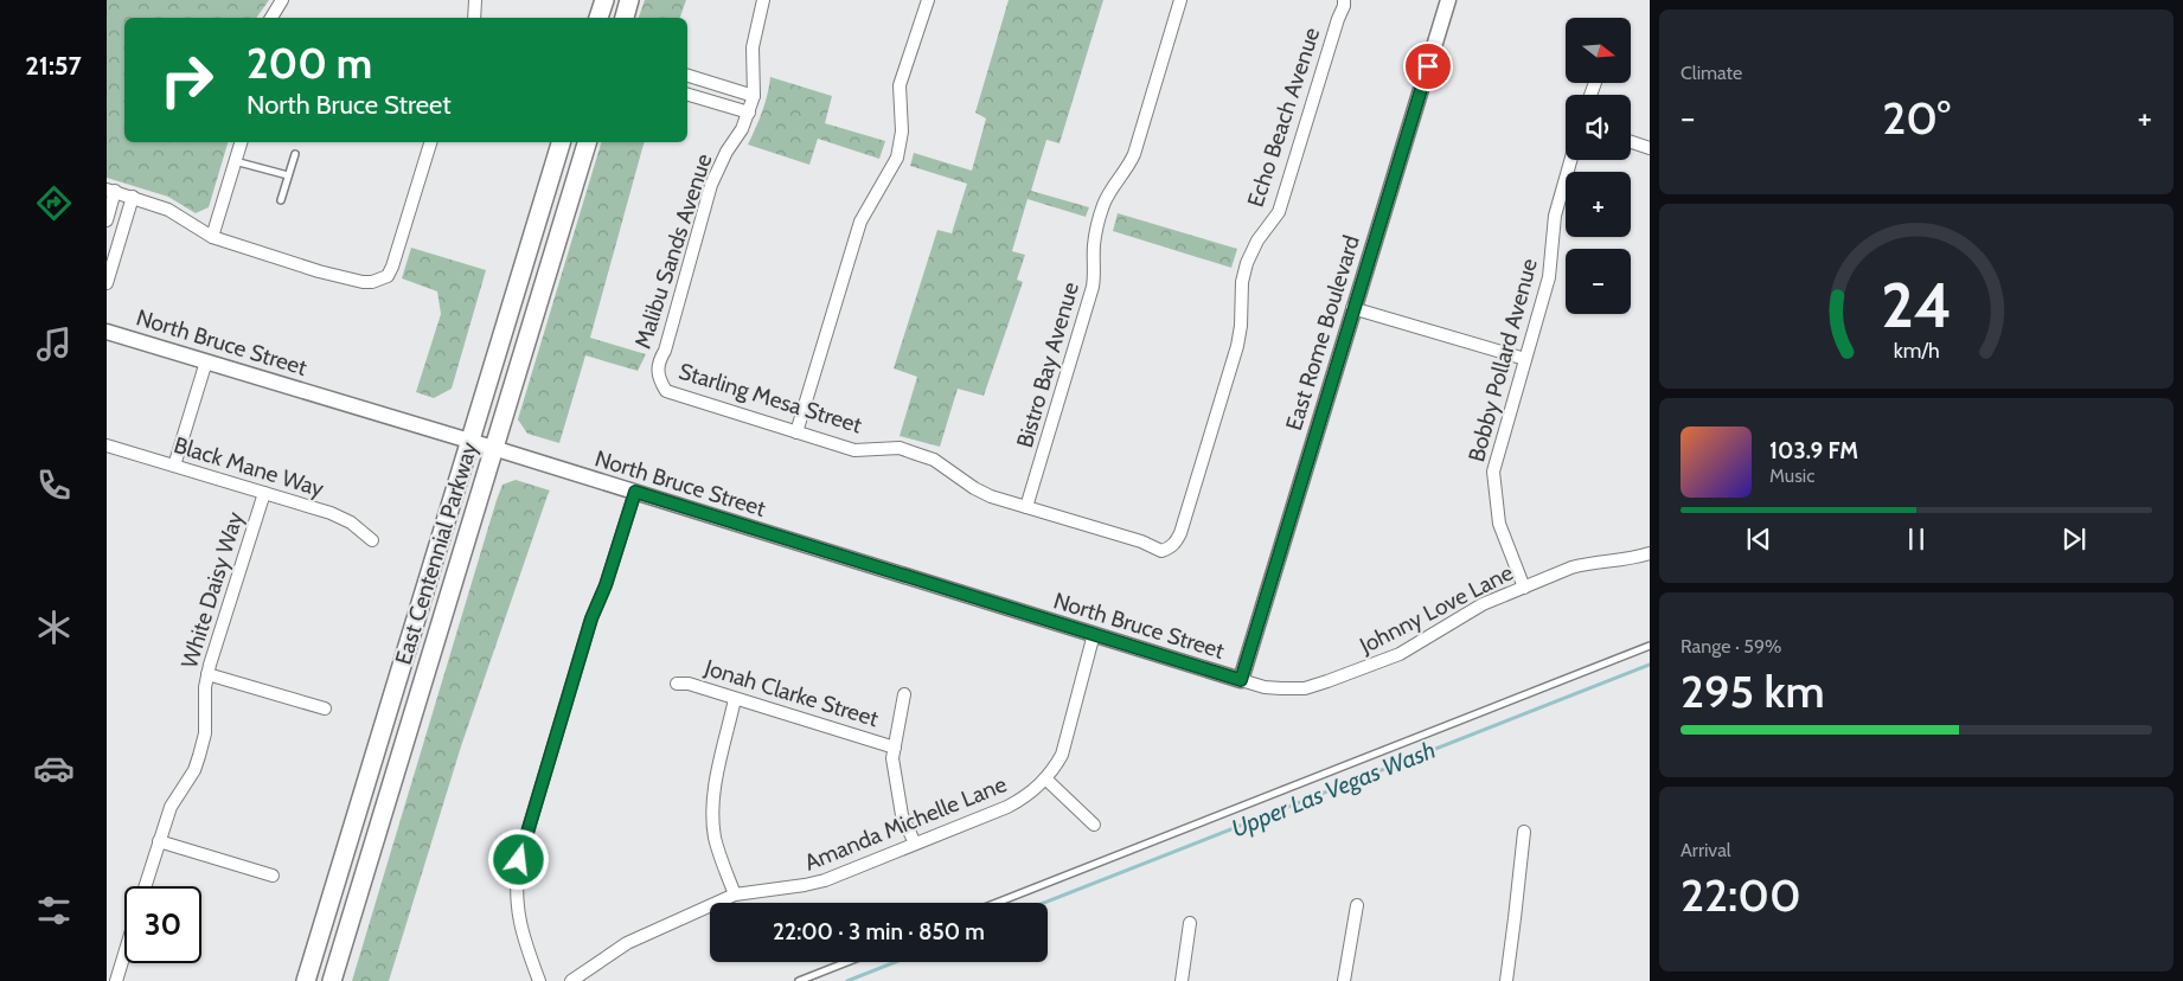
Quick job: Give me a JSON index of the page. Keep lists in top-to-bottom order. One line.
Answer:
{"streets":{"main road":["East Centennial Parkway"],"street":["Echo Beach Avenue","Malibu Sands Avenue","East Rome Boulevard","North Bruce Street","Bobby Pollard Avenue","Bistro Bay Avenue","Starling Mesa Street","Black Mane Way","White Daisy Way","Johnny Love Lane","Jonah Clarke Street","Amanda Michelle Lane"]},"crossings":[["Echo Beach Avenue","Starling Mesa Street"],["Malibu Sands Avenue","Starling Mesa Street"],["East Rome Boulevard","North Bruce Street"],["East Rome Boulevard","Johnny Love Lane"],["North Bruce Street","East Centennial Parkway"],["North Bruce Street","Johnny Love Lane"],["North Bruce Street","Amanda Michelle Lane"],["Bobby Pollard Avenue","Johnny Love Lane"],["Bistro Bay Avenue","Starling Mesa Street"],["Black Mane Way","White Daisy Way"]],"water":["Upper Las Vegas Wash"],"north":"right","page":{"tabs":"21:57","tile":["Climate",["Range · 59%","295 km"],["Arrival","22:00"]],"map_buttons":["+","−"],"turn":["200 m","North Bruce Street"],"heat":["−","20°","+"],"song":["103.9 FM","Music"],"limit":"30","trip":"22:00 · 3 min · 850 m","gauge":["24","km/h"]}}
